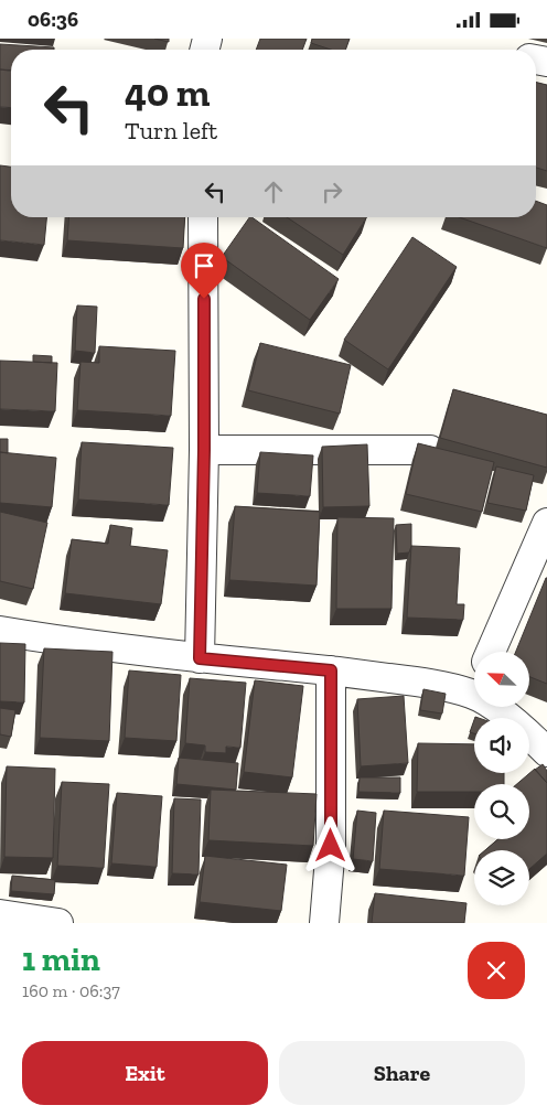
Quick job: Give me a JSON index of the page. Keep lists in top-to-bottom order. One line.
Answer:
{"north":"top left","page":{"status":"06:36","turn":["40 m","Turn left"],"heading":["1 min","160 m · 06:37"],"buttons":["Exit","Share"]}}
